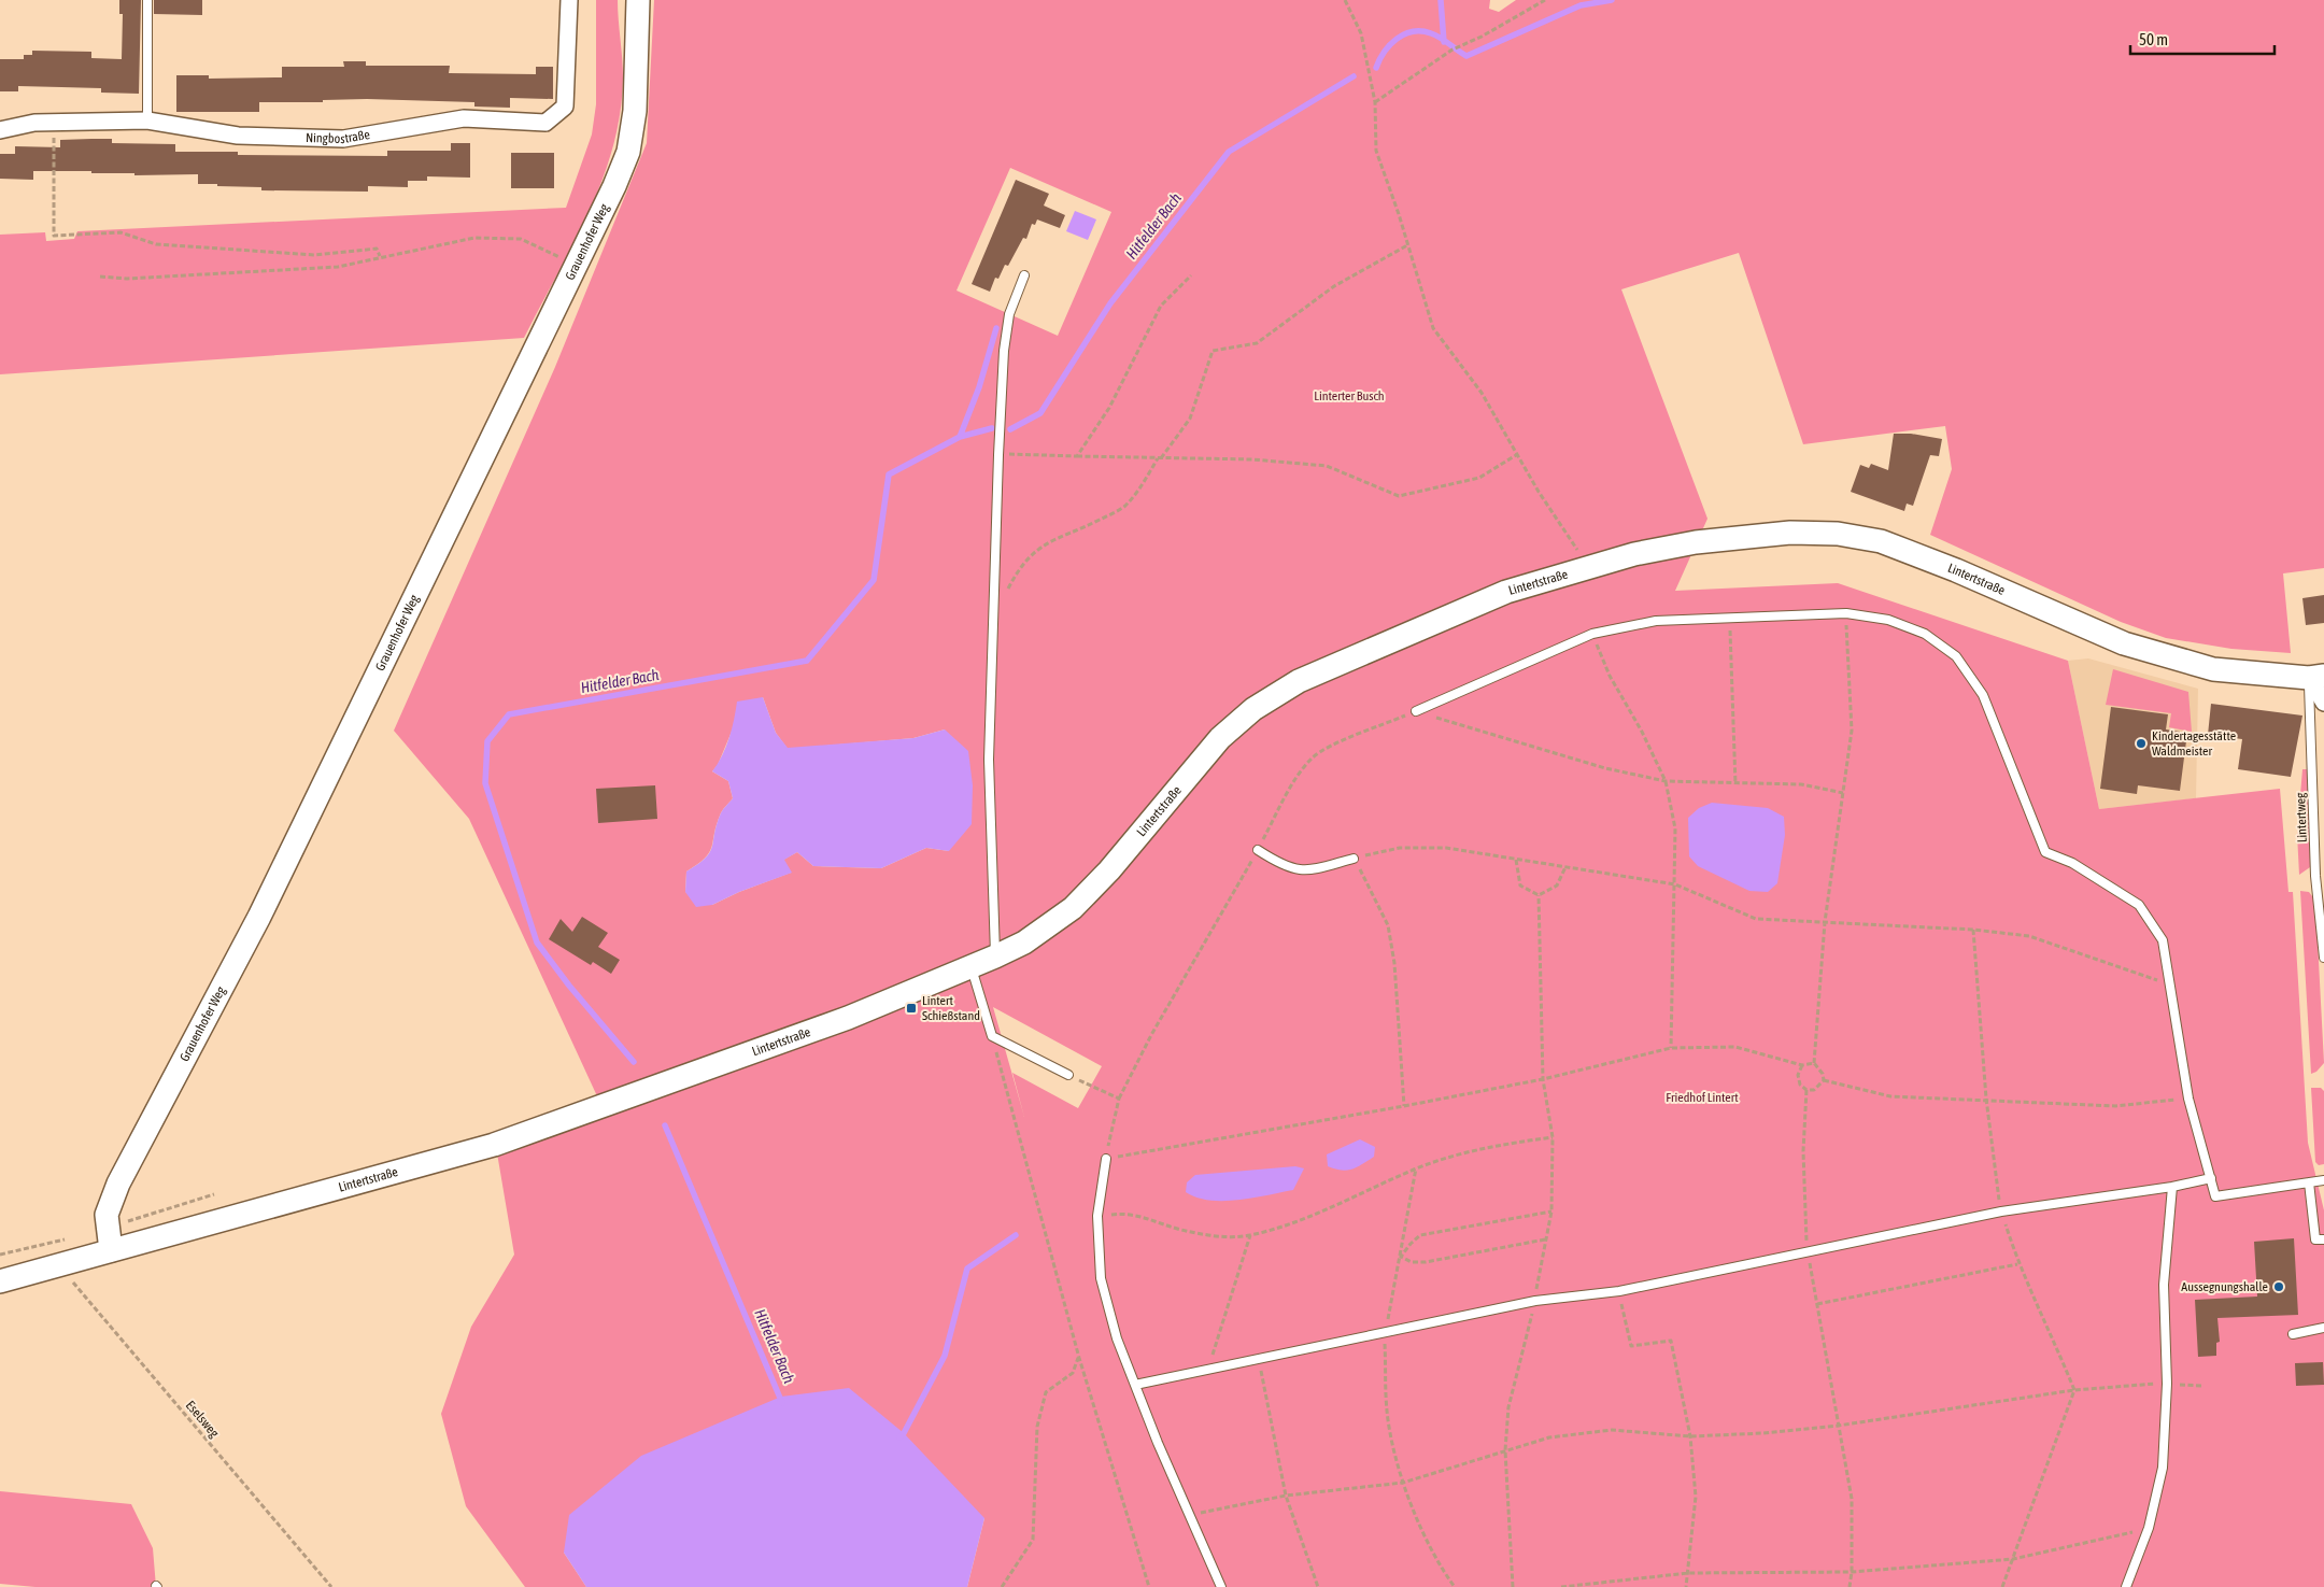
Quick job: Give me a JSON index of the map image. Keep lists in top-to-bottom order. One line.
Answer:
{"streets":{"main road":["Grauenhofer Weg","Lintertstraße"],"street":["Ningbostraße"],"lane":["Lintertweg"],"path":["Eselsweg"]},"crossings":[["Grauenhofer Weg","Lintertstraße"],["Lintertstraße","Lintertweg"],["Lintertstraße","Eselsweg"]],"water":["Hitfelder Bach"],"parks":["Linterter Busch","Friedhof Lintert"],"places":{"other":["Kindertagesstätte Waldmeister","Aussegnungshalle"],"transit":["Lintert Schießstand"]},"scale_bar":"50 m"}
